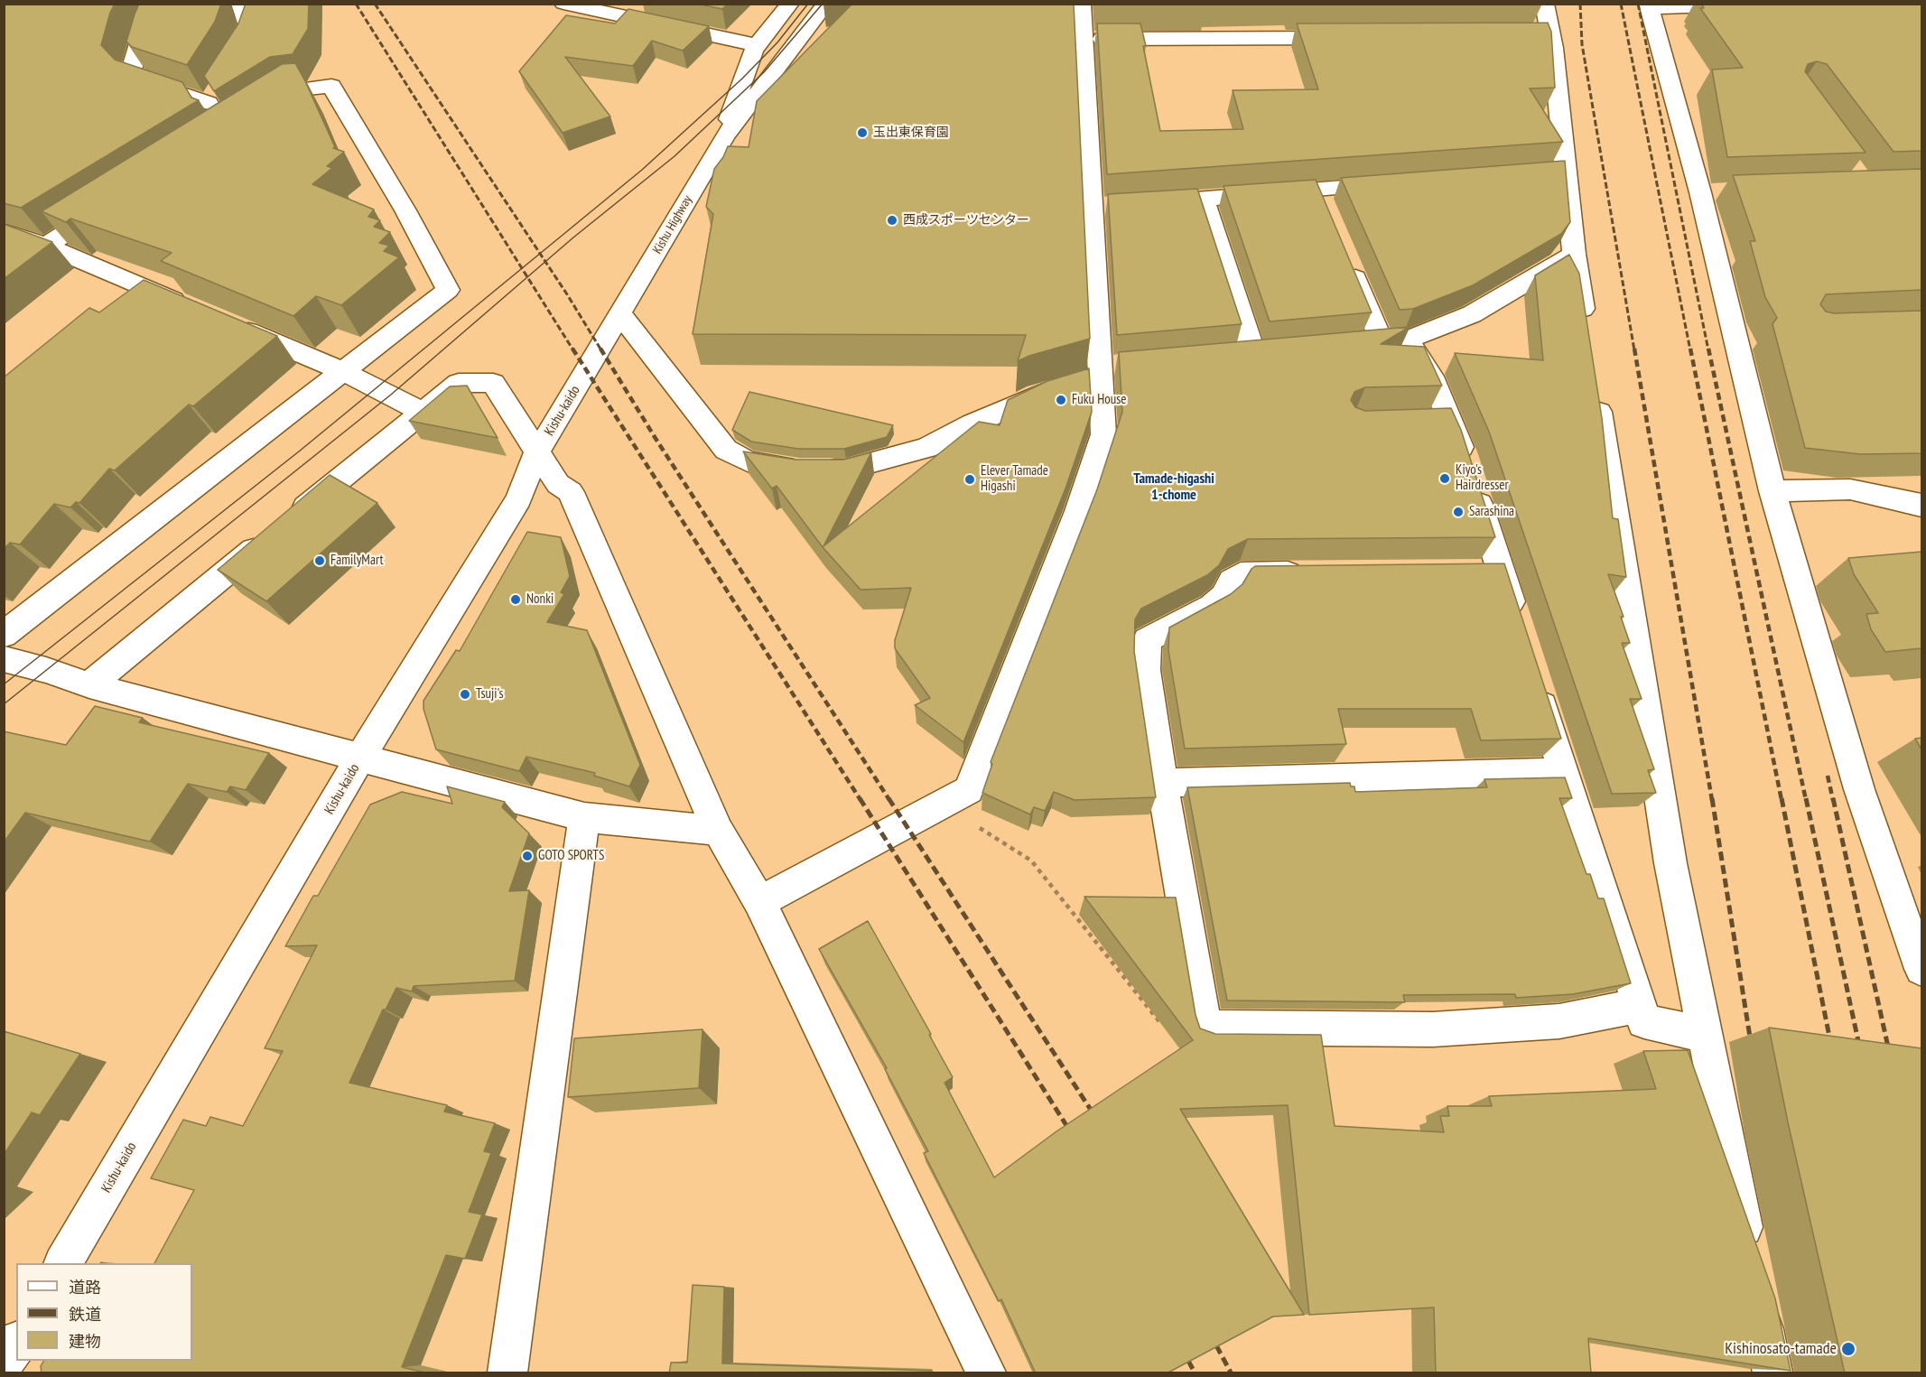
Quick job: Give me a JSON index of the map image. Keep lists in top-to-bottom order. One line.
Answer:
{"streets":{"street":["Kishu Highway","Kishu-kaido"]},"crossings":[["Kishu Highway","Kishu-kaido"]],"districts":["Tamade-higashi 1-chome"],"places":["玉出東保育園","西成スポーツセンター","Fuku House","Kiyo's Hairdresser","Elever Tamade Higashi","Sarashina","FamilyMart","Nonki","Tsuji's","GOTO SPORTS","Kishinosato-tamade"],"legend":["道路","鉄道","建物"]}
